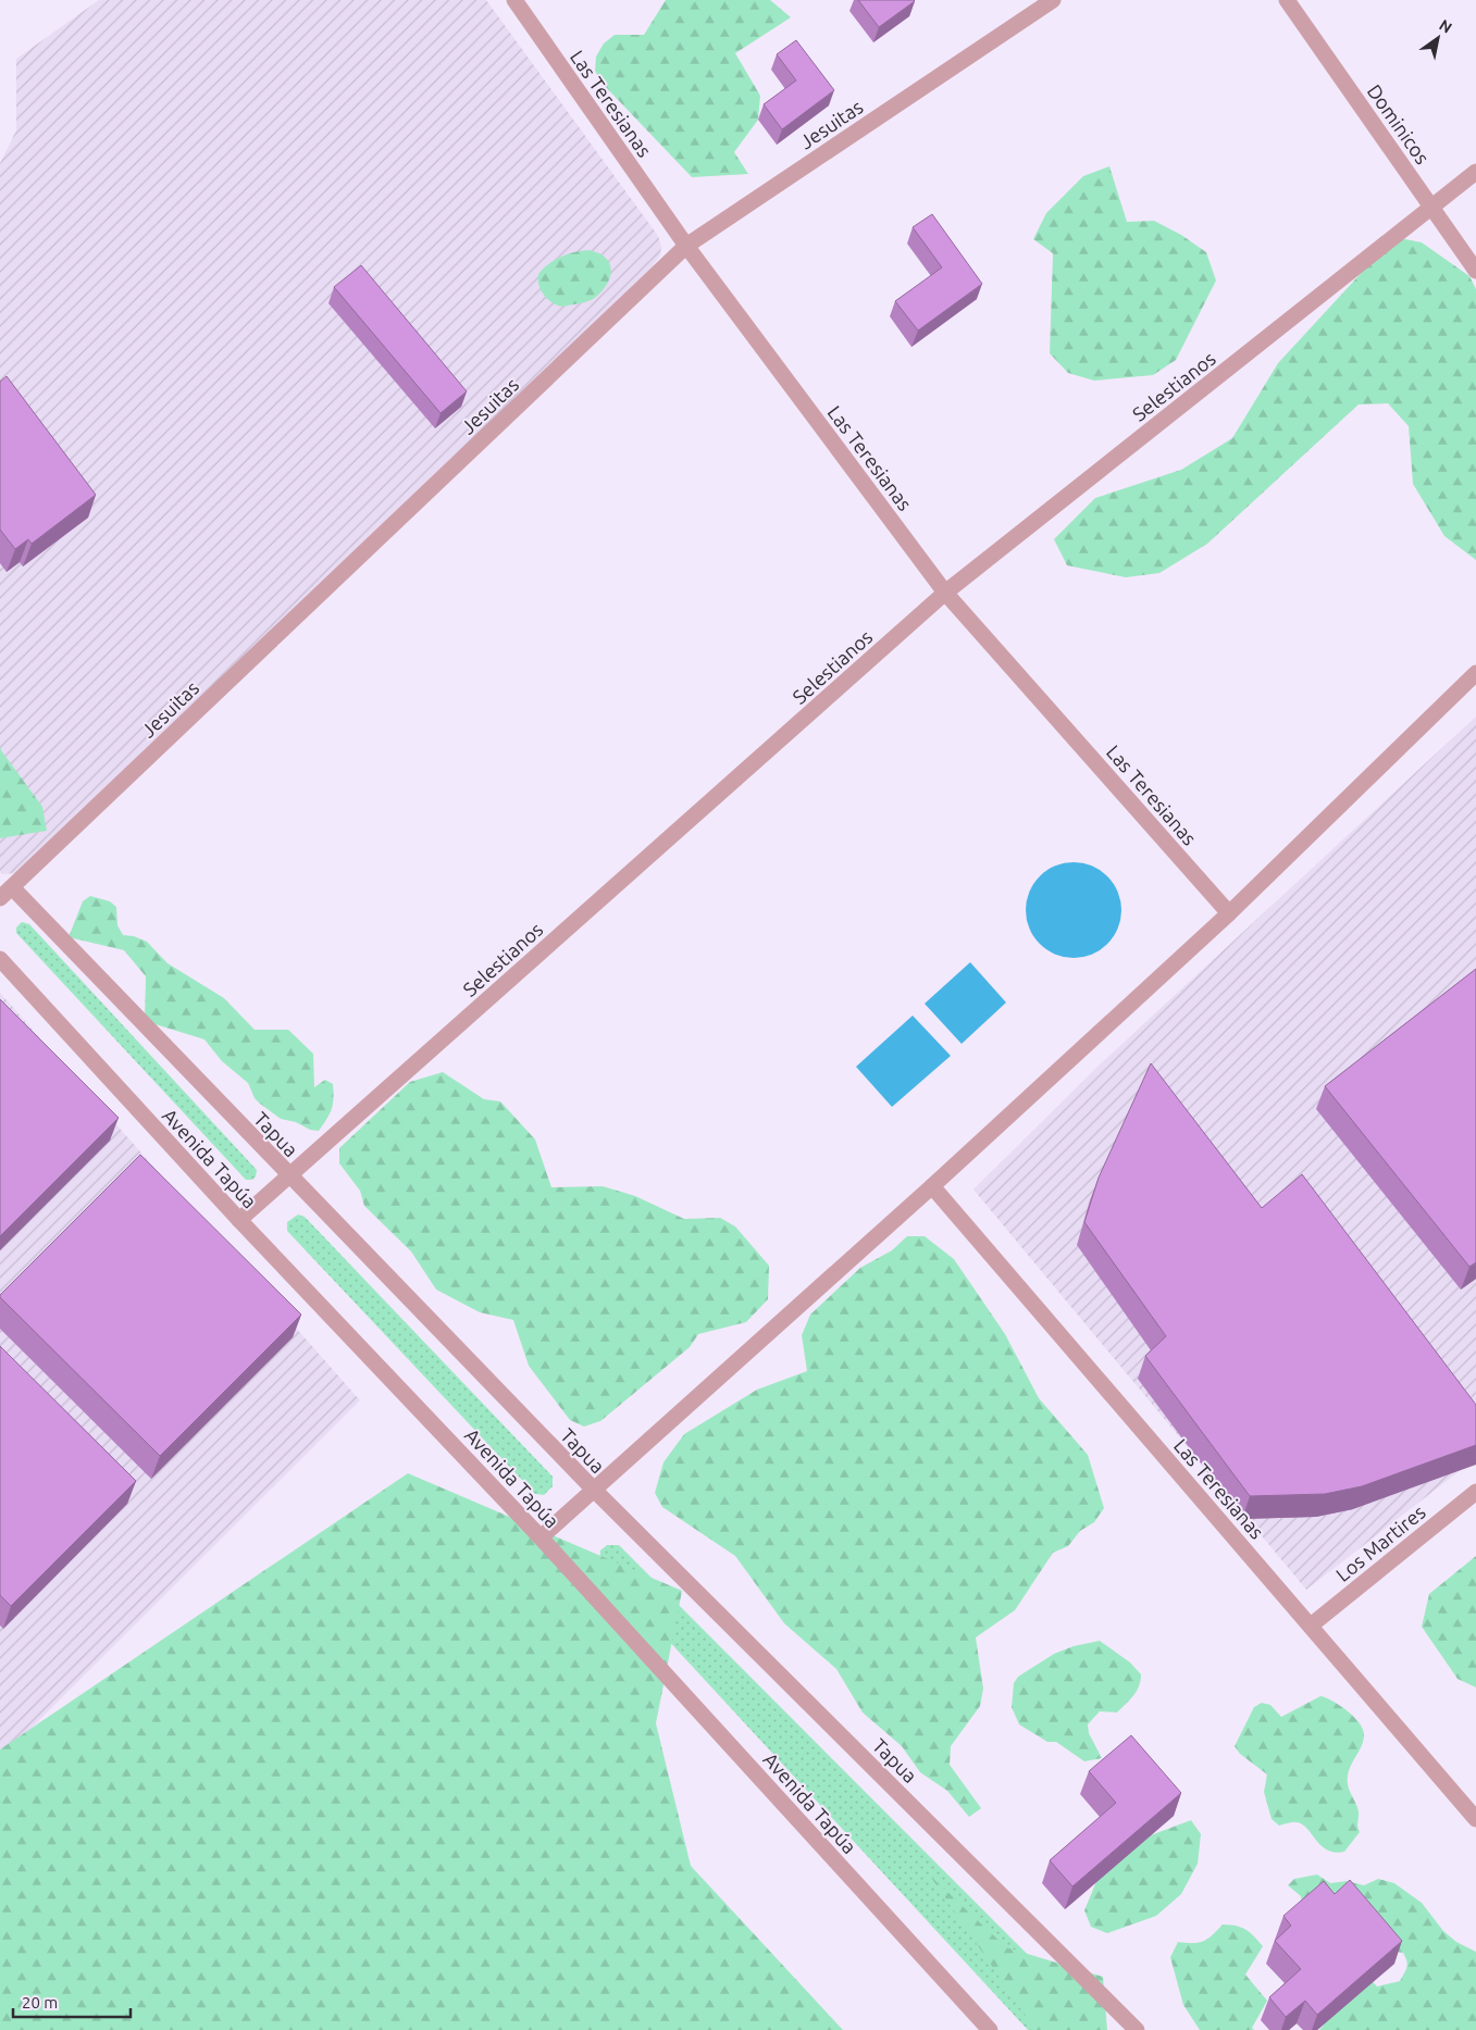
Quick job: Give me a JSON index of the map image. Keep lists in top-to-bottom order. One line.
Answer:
{"streets":{"street":["Las Teresianas","Jesuitas","Dominicos","Selestianos","Tapua","Avenida Tapúa","Los Martires"]},"crossings":[["Las Teresianas","Jesuitas"],["Las Teresianas","Selestianos"],["Las Teresianas","Los Martires"],["Jesuitas","Tapua"],["Dominicos","Selestianos"],["Selestianos","Tapua"],["Selestianos","Avenida Tapúa"]],"scale_bar":"20 m","north":"top right"}
